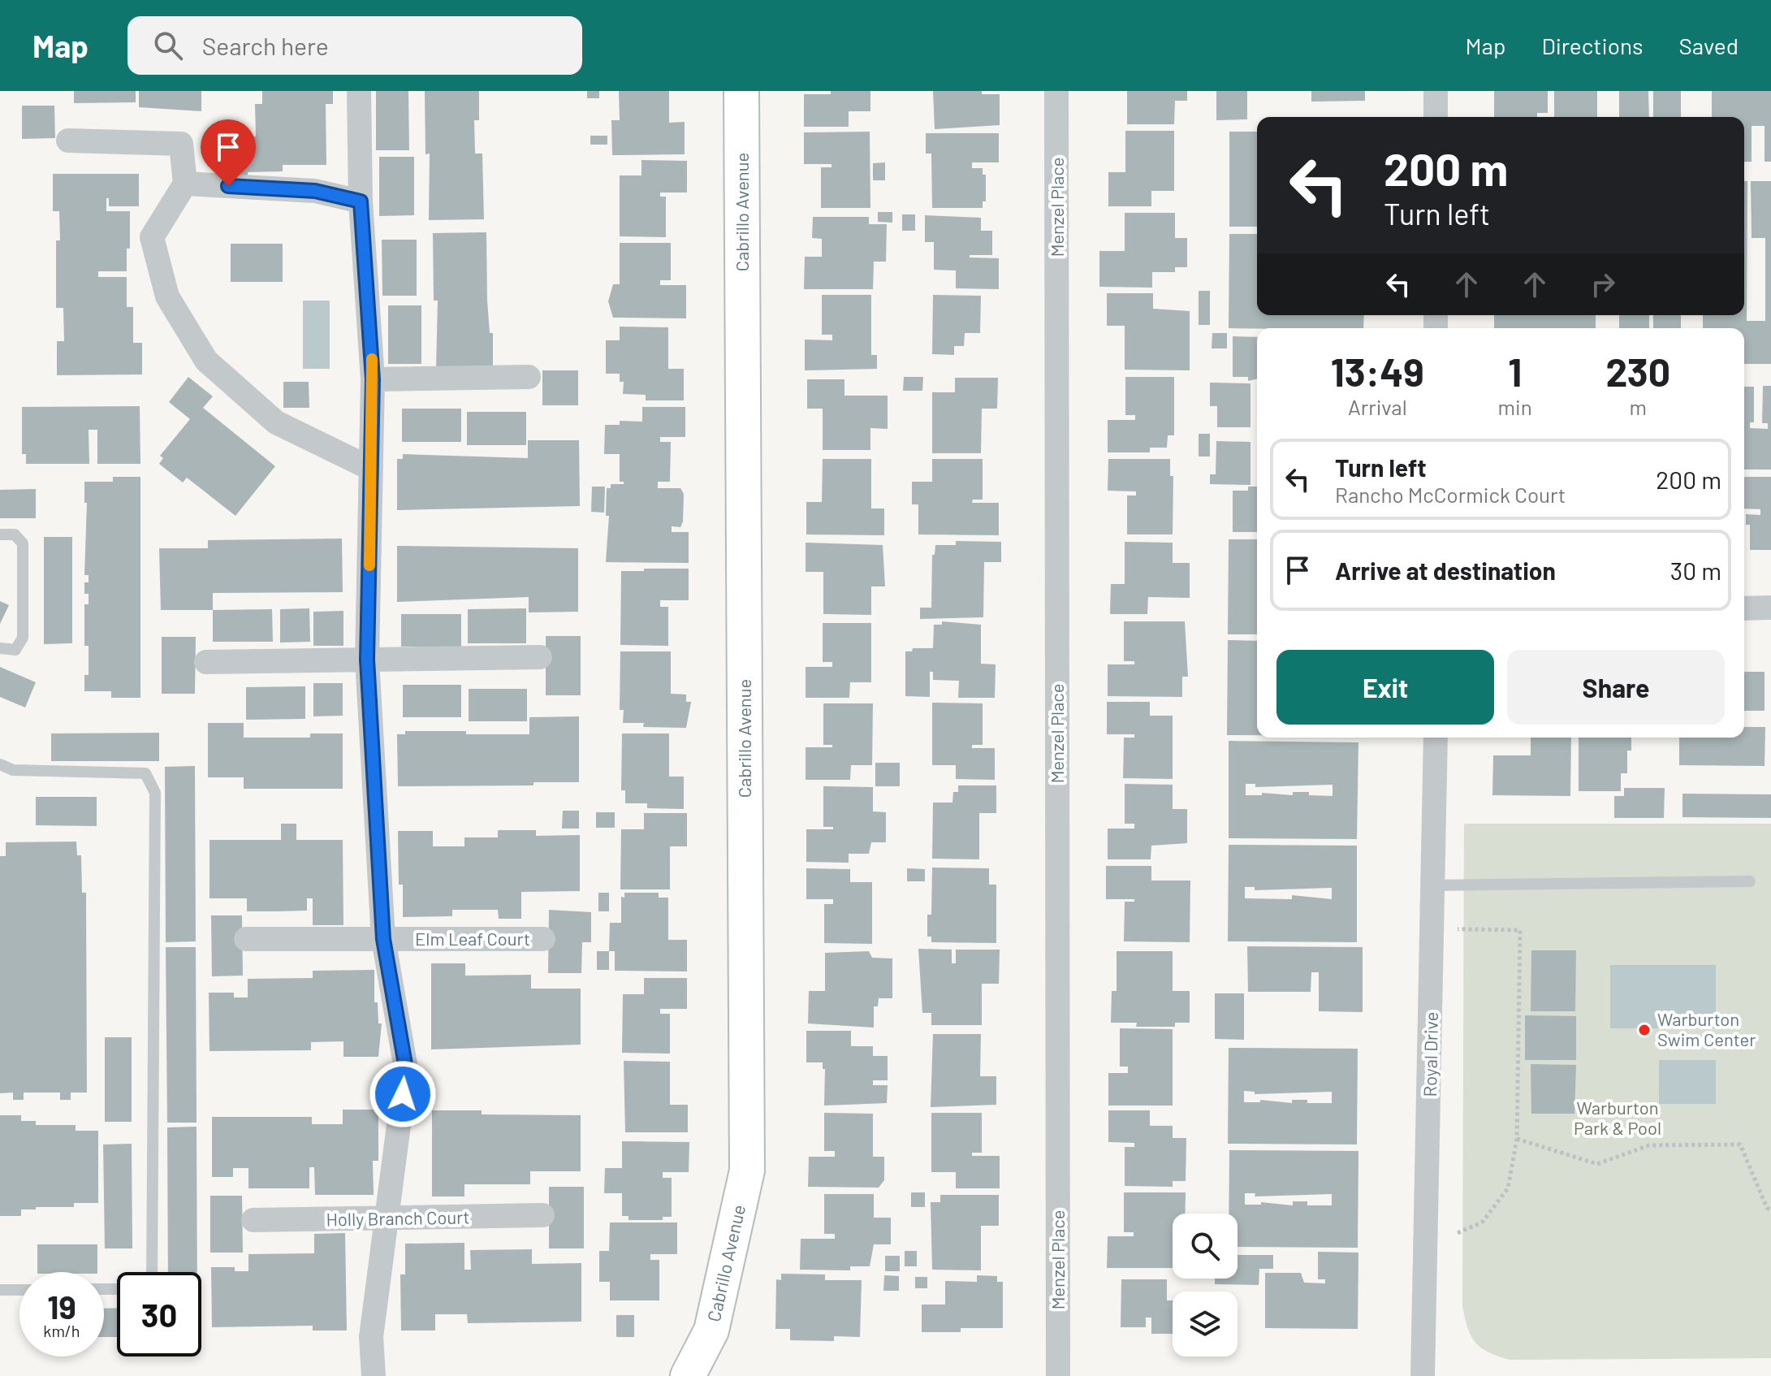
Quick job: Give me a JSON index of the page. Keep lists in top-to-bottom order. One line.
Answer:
{"streets":{"street":["Menzel Place","Cabrillo Avenue","Elm Leaf Court","Royal Drive","Holly Branch Court"]},"parks":["Warburton Park & Pool"],"places":["Warburton Swim Center"],"page":{"header":"Map","search":"Search here","nav":["Map","Directions","Saved"],"turn":["200 m","Turn left"],"eta":["13:49","Arrival","1","min","230","m"],"list":[{"name":"Turn left","note":"Rancho McCormick Court","value":"200 m"},{"name":"Arrive at destination","value":"30 m"}],"buttons":["Exit","Share"],"speed":"19 km/h","limit":"30"}}
